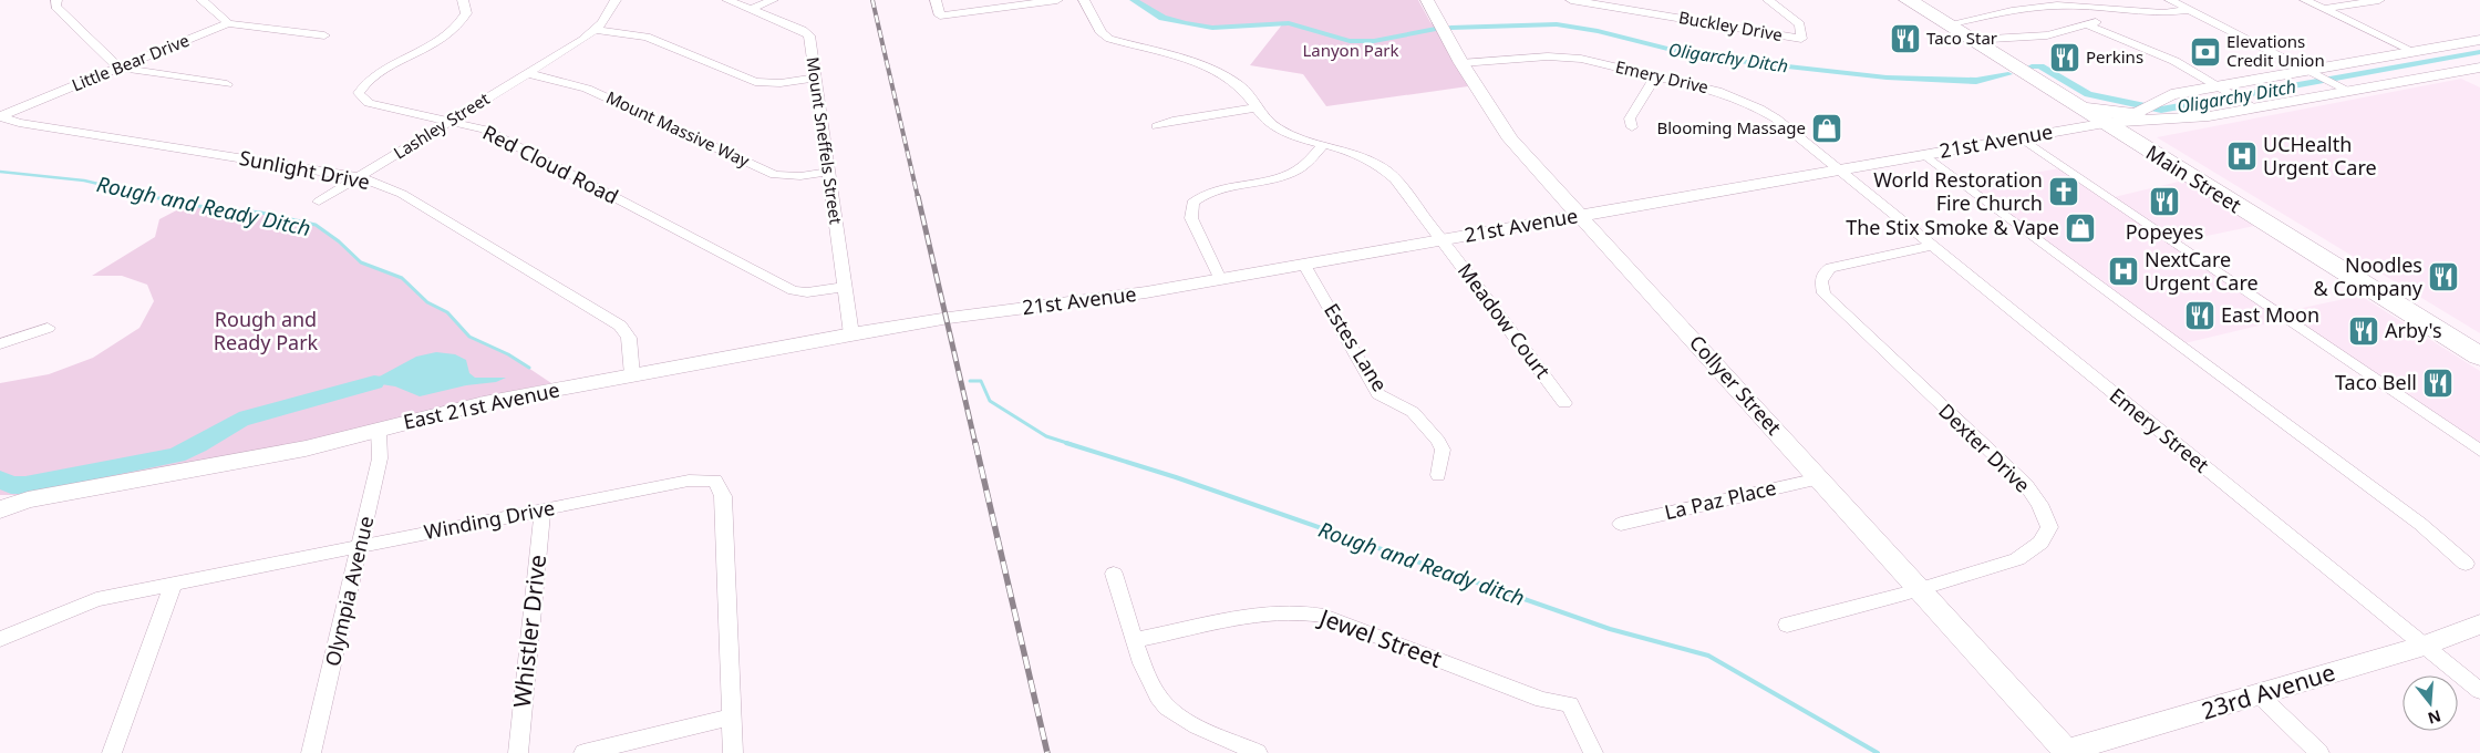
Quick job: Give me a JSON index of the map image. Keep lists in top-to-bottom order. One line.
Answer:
{"streets":{"highway":["Main Street"],"street":["Buckley Drive","Little Bear Drive","Emery Drive","Lashley Street","Mount Massive Way","Mount Sneffels Street","21st Avenue","Red Cloud Road","Sunlight Drive","Meadow Court","Estes Lane","Collyer Street","East 21st Avenue","Emery Street","Dexter Drive","La Paz Place","Winding Drive","Olympia Avenue","Whistler Drive","Jewel Street","23rd Avenue"]},"crossings":[["Little Bear Drive","Sunlight Drive"],["Emery Drive","21st Avenue"],["Emery Drive","Collyer Street"],["Emery Drive","Emery Street"],["Lashley Street","Mount Massive Way"],["Lashley Street","Red Cloud Road"],["Lashley Street","Sunlight Drive"],["Mount Massive Way","Mount Sneffels Street"],["Mount Sneffels Street","Red Cloud Road"],["Mount Sneffels Street","East 21st Avenue"],["21st Avenue","Main Street"],["21st Avenue","Meadow Court"],["21st Avenue","Estes Lane"],["21st Avenue","Collyer Street"],["21st Avenue","East 21st Avenue"],["21st Avenue","Emery Street"],["Sunlight Drive","East 21st Avenue"],["Collyer Street","Dexter Drive"],["Collyer Street","La Paz Place"],["Collyer Street","23rd Avenue"],["East 21st Avenue","Olympia Avenue"],["Emery Street","Dexter Drive"],["Emery Street","23rd Avenue"],["Winding Drive","Olympia Avenue"],["Winding Drive","Whistler Drive"]],"water":["Oligarchy Ditch","Rough and Ready Ditch","Rough and Ready ditch"],"parks":["Lanyon Park","Rough and Ready Park"],"places":{"restaurant":["Taco Star","Perkins","Popeyes","Noodles & Company","East Moon","Arby's","Taco Bell"],"bank":["Elevations Credit Union"],"shop":["Blooming Massage","The Stix Smoke & Vape"],"hospital":["UCHealth Urgent Care","NextCare Urgent Care"],"church":["World Restoration Fire Church"]},"north":"bottom"}
